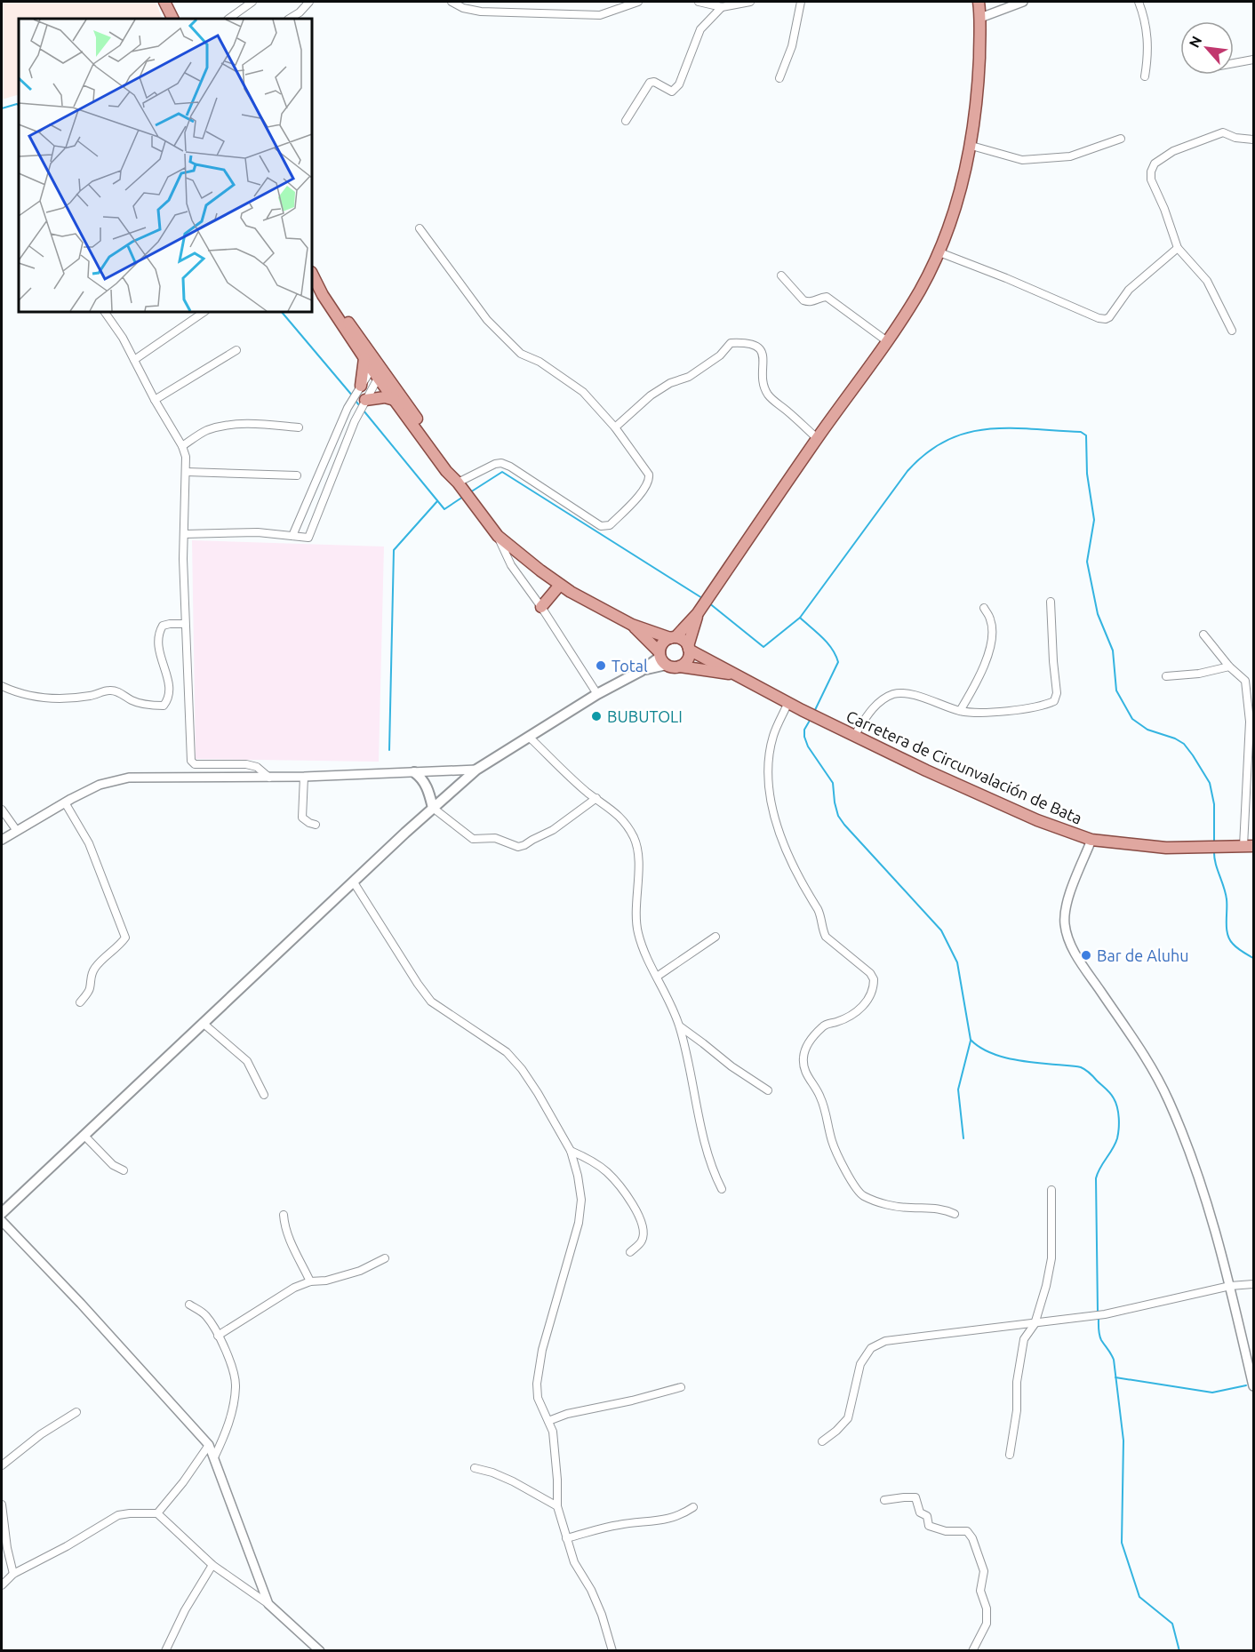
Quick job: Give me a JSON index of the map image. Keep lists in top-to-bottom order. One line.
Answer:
{"streets":{"main road":["Carretera de Circunvalación de Bata"]},"places":["Total","BUBUTOLI","Bar de Aluhu"],"north":"top left"}
